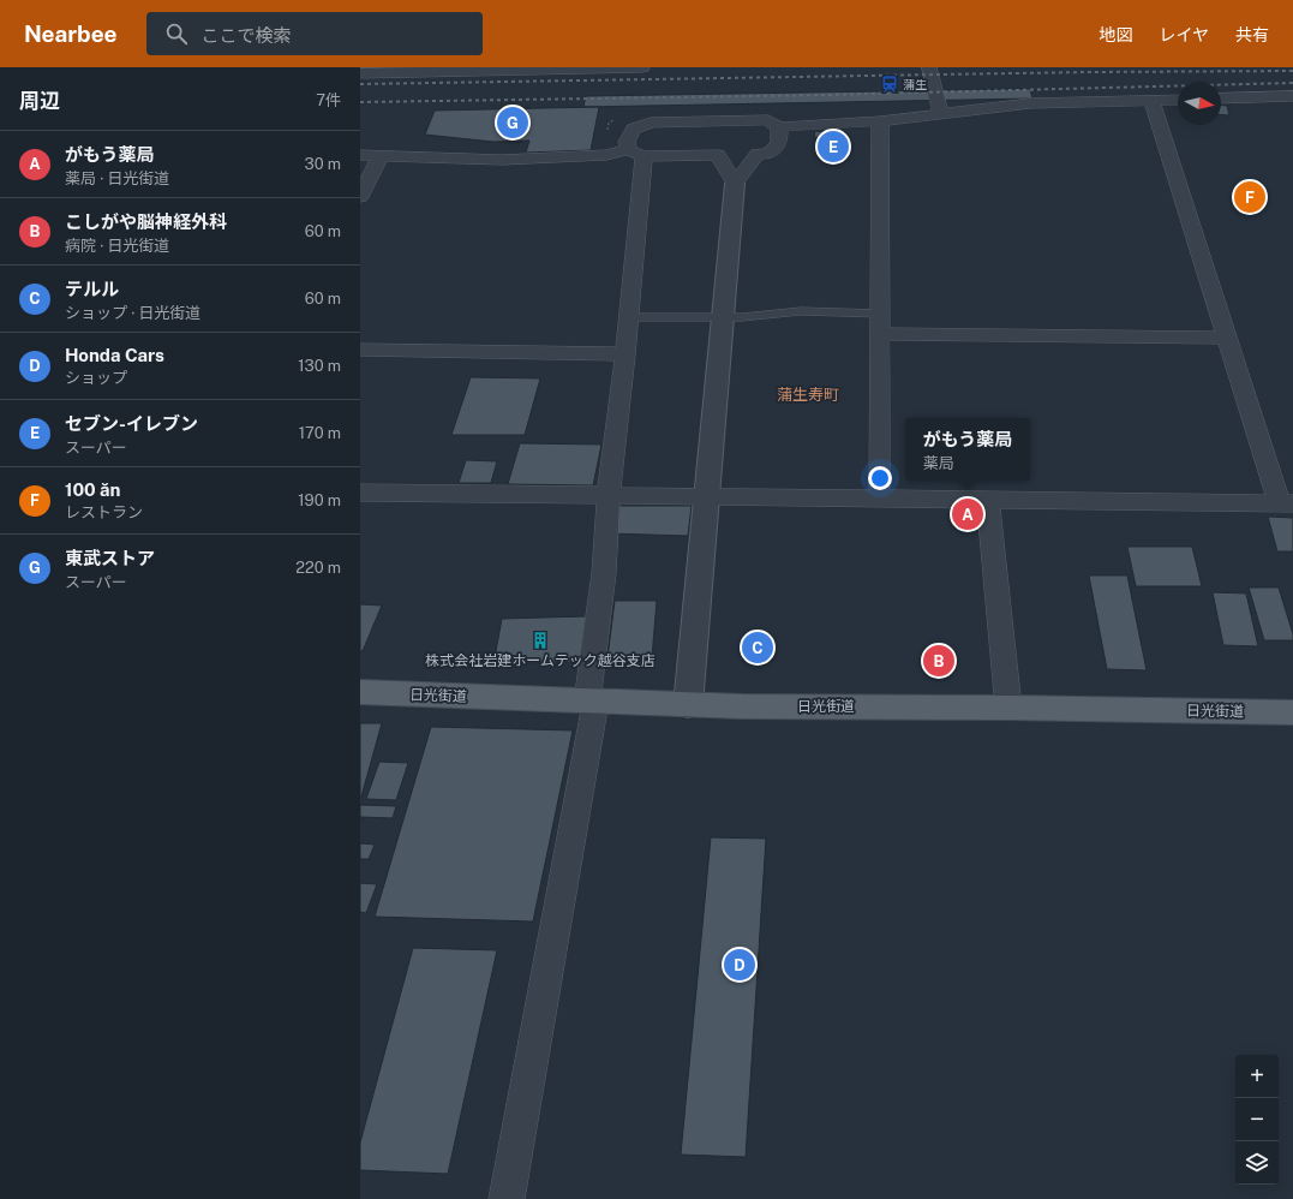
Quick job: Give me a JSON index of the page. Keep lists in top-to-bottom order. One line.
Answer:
{"streets":{"main road":["日光街道"]},"districts":["蒲生寿町"],"places":{"station":["蒲生"],"building":["株式会社岩建ホームテック越谷支店"]},"north":"right","page":{"header":"Nearbee","search":"ここで検索","nav":["地図","レイヤ","共有"],"heading":["周辺","7件"],"pins":["G","E","F","A","C","B","D"],"list":[{"mark":"A","name":"がもう薬局","note":"薬局 · 日光街道","value":"30 m"},{"mark":"B","name":"こしがや脳神経外科","note":"病院 · 日光街道","value":"60 m"},{"mark":"C","name":"テルル","note":"ショップ · 日光街道","value":"60 m"},{"mark":"D","name":"Honda Cars","note":"ショップ","value":"130 m"},{"mark":"E","name":"セブン-イレブン","note":"スーパー","value":"170 m"},{"mark":"F","name":"100 ăn","note":"レストラン","value":"190 m"},{"mark":"G","name":"東武ストア","note":"スーパー","value":"220 m"}],"popup":["がもう薬局","薬局"],"map_buttons":["+","−"]}}
